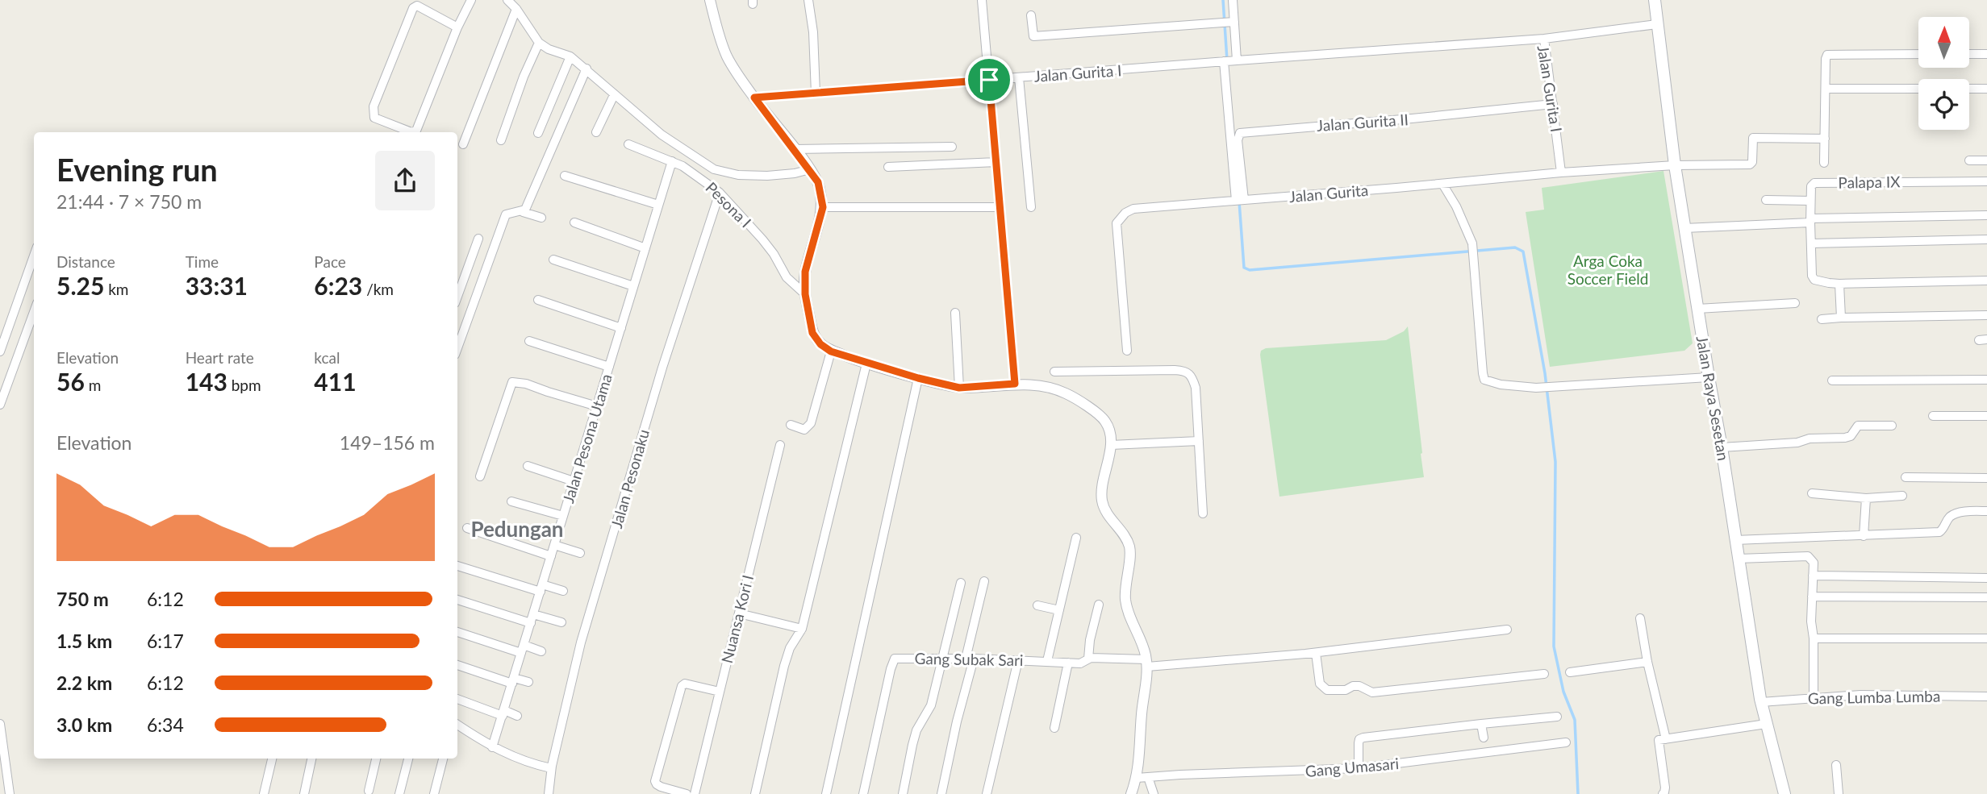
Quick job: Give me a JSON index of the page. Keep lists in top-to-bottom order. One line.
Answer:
{"streets":{"main road":["Jalan Raya Sesetan"],"street":["Jalan Gurita I","Jalan Gurita II","Palapa IX","Jalan Gurita","Pesona I","Jalan Pesona Utama","Jalan Pesonaku","Nuansa Kori I","Gang Subak Sari","Gang Lumba Lumba","Gang Umasari"]},"crossings":[["Jalan Gurita I","Jalan Gurita II"],["Jalan Gurita I","Jalan Gurita"],["Jalan Gurita","Jalan Raya Sesetan"],["Pesona I","Jalan Pesona Utama"],["Pesona I","Jalan Pesonaku"],["Jalan Raya Sesetan","Gang Lumba Lumba"]],"districts":["Pedungan"],"parks":["Arga Coka Soccer Field"],"north":"top","page":{"heading":["Evening run","21:44 · 7 × 750 m"],"stats":[["Distance","5.25 km"],["Time","33:31"],["Pace","6:23 /km"],["Elevation","56 m"],["Heart rate","143 bpm"],["kcal","411"]],"chart":["Elevation","149–156 m"],"list":[{"name":"750 m","note":"6:12"},{"name":"1.5 km","note":"6:17"},{"name":"2.2 km","note":"6:12"},{"name":"3.0 km","note":"6:34"}]}}
